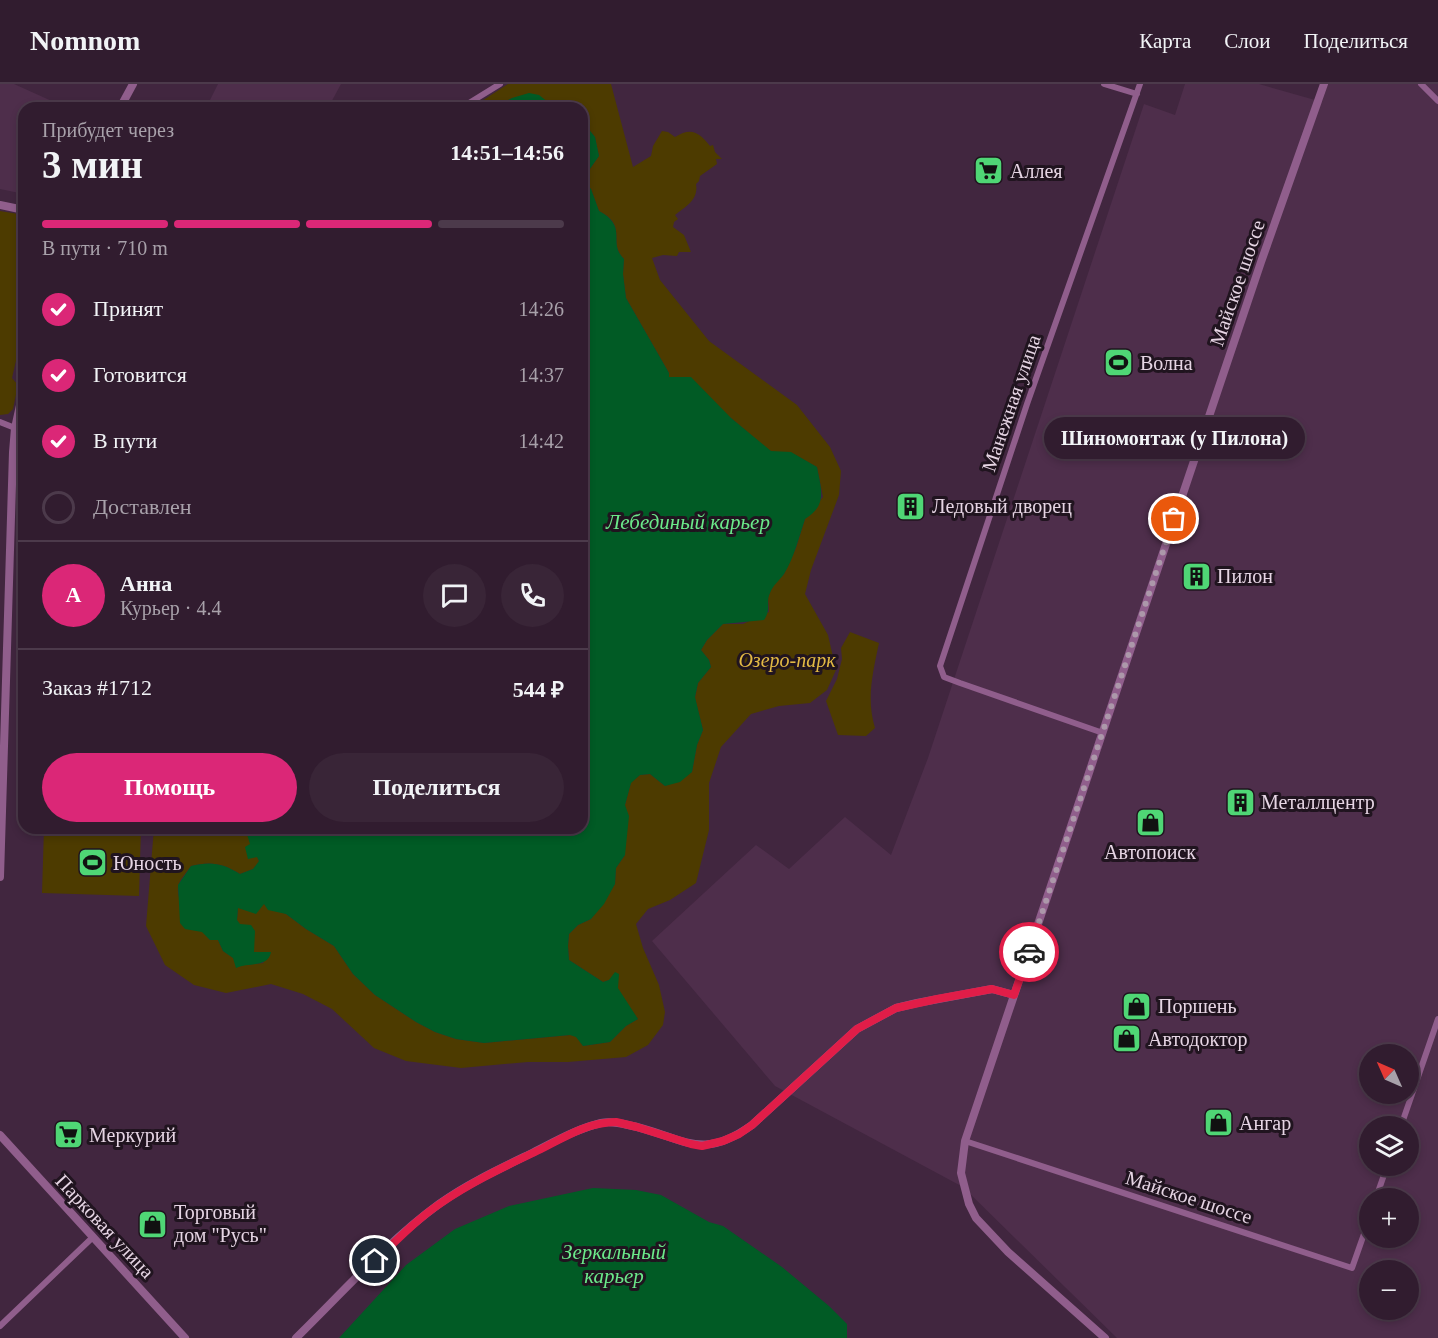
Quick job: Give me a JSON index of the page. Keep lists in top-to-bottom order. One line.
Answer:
{"streets":{"street":["Майское шоссе","Манежная улица","Парковая улица"]},"crossings":[["Майское шоссе","Манежная улица"]],"water":["Лебединый карьер","Зеркальный карьер"],"parks":["Озеро-парк"],"places":{"supermarket":["Аллея","Меркурий"],"sports":["Волна","Юность"],"building":["Ледовый дворец","Пилон","Металлцентр"],"other":["Шиномонтаж (у Пилона)"],"shop":["Автопоиск","Поршень","Автодоктор","Ангар","Торговый дом \"Русь\""]},"north":"top left","page":{"header":"Nomnom","nav":["Карта","Слои","Поделиться"],"heading":["3 мин","Прибудет через","14:51–14:56"],"panel":["Анна","Курьер · 4.4","Заказ #1712","544 ₽"],"bar":"В пути · 710 m","list":[["Принят","14:26"],["Готовится","14:37"],["В пути","14:42"],"Доставлен"],"bubble":"Шиномонтаж (у Пилона)","round":"А","buttons":["Помощь","Поделиться"],"map_buttons":["+","−"]}}
